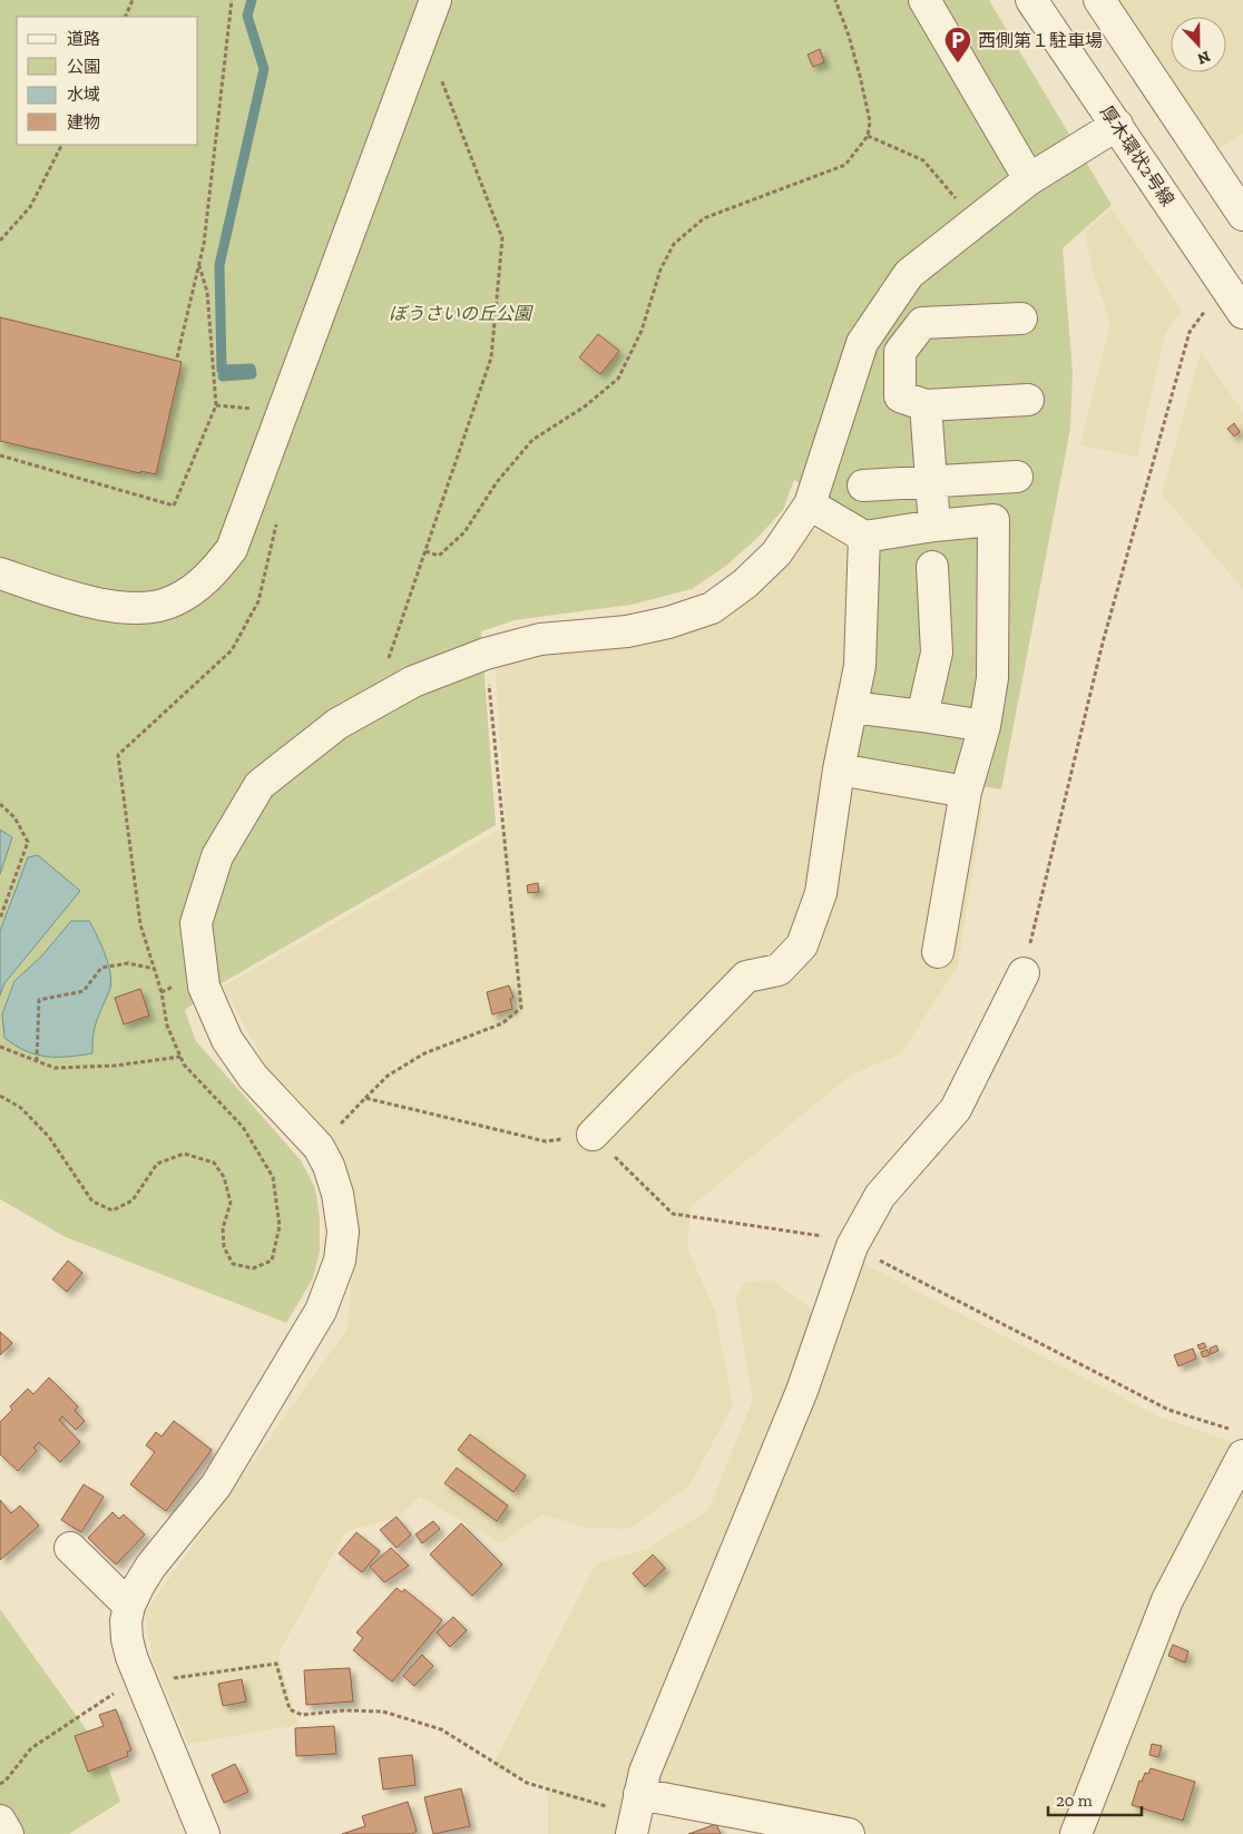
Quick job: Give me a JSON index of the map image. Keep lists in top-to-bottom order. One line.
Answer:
{"streets":{"street":["厚木環状2号線"]},"parks":["ぼうさいの丘公園"],"places":{"parking":["西側第１駐車場"]},"legend":["道路","公園","水域","建物"],"scale_bar":"20 m","north":"bottom"}
